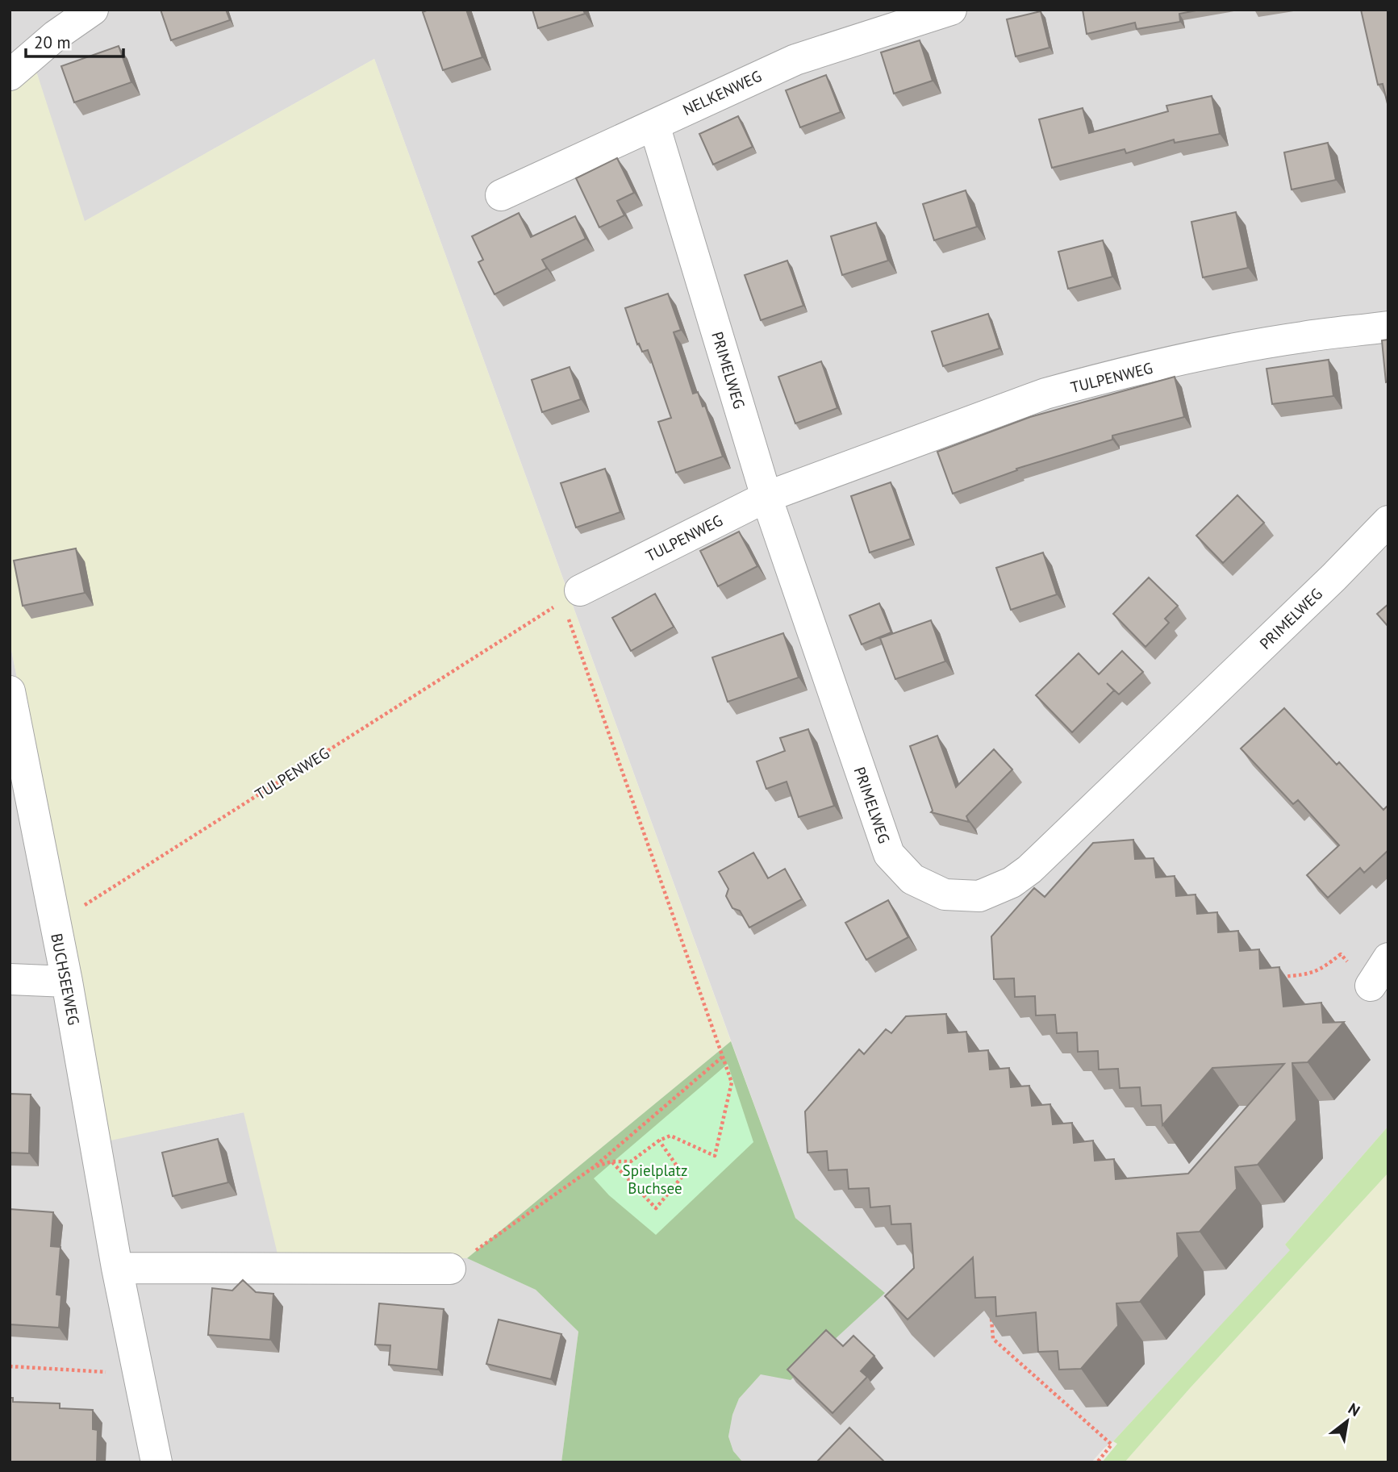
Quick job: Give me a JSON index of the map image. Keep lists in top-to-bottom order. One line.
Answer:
{"streets":{"street":["NELKENWEG","PRIMELWEG","TULPENWEG","BUCHSEEWEG"]},"crossings":[["NELKENWEG","PRIMELWEG"],["PRIMELWEG","TULPENWEG"],["TULPENWEG","BUCHSEEWEG"]],"parks":["Spielplatz Buchsee"],"scale_bar":"20 m","north":"top right"}
